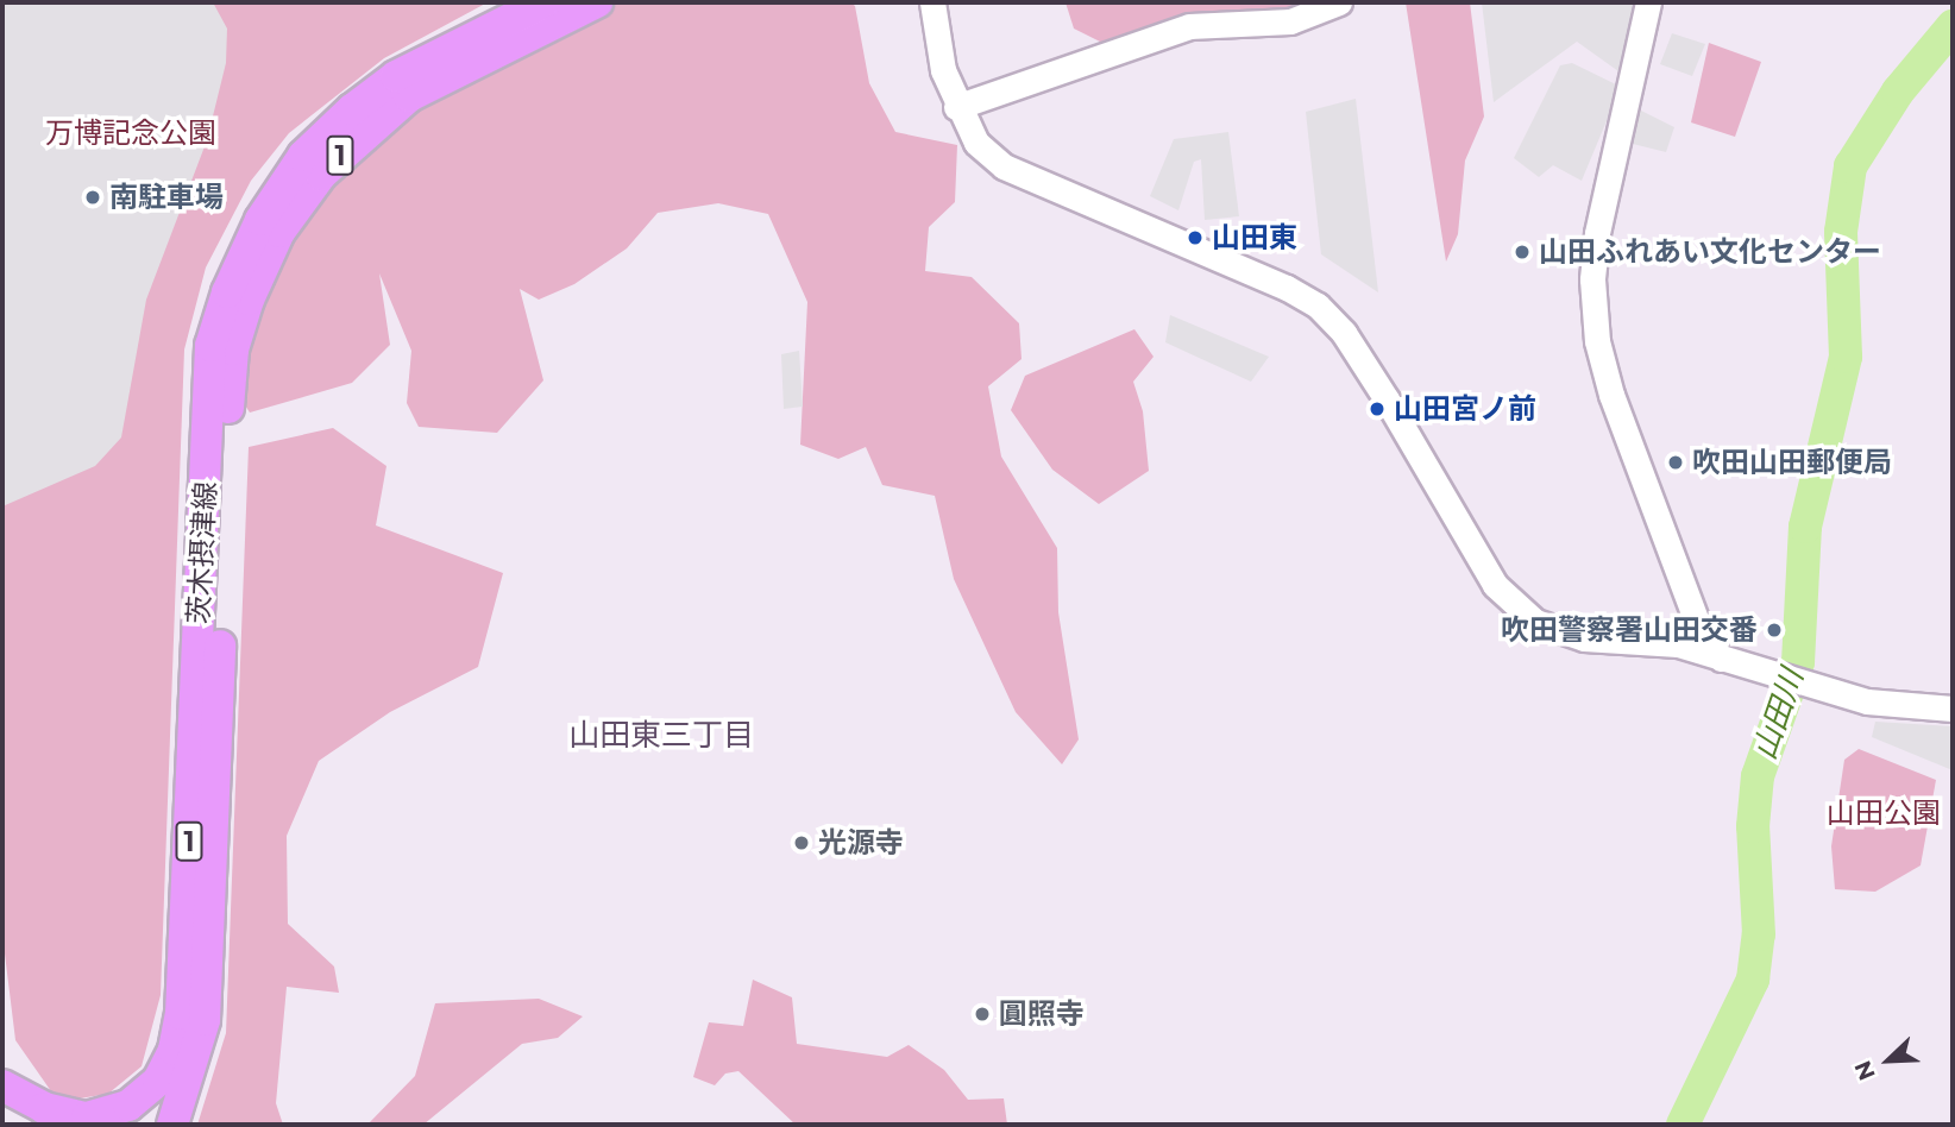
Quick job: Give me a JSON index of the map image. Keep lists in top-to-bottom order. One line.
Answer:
{"streets":{"main road":["1","茨木摂津線"]},"districts":["山田東三丁目"],"water":["山田川"],"parks":["万博記念公園","山田公園"],"places":["南駐車場","山田東","山田ふれあい文化センター","山田宮ノ前","吹田山田郵便局","吹田警察署山田交番","光源寺","圓照寺"],"north":"bottom left"}
